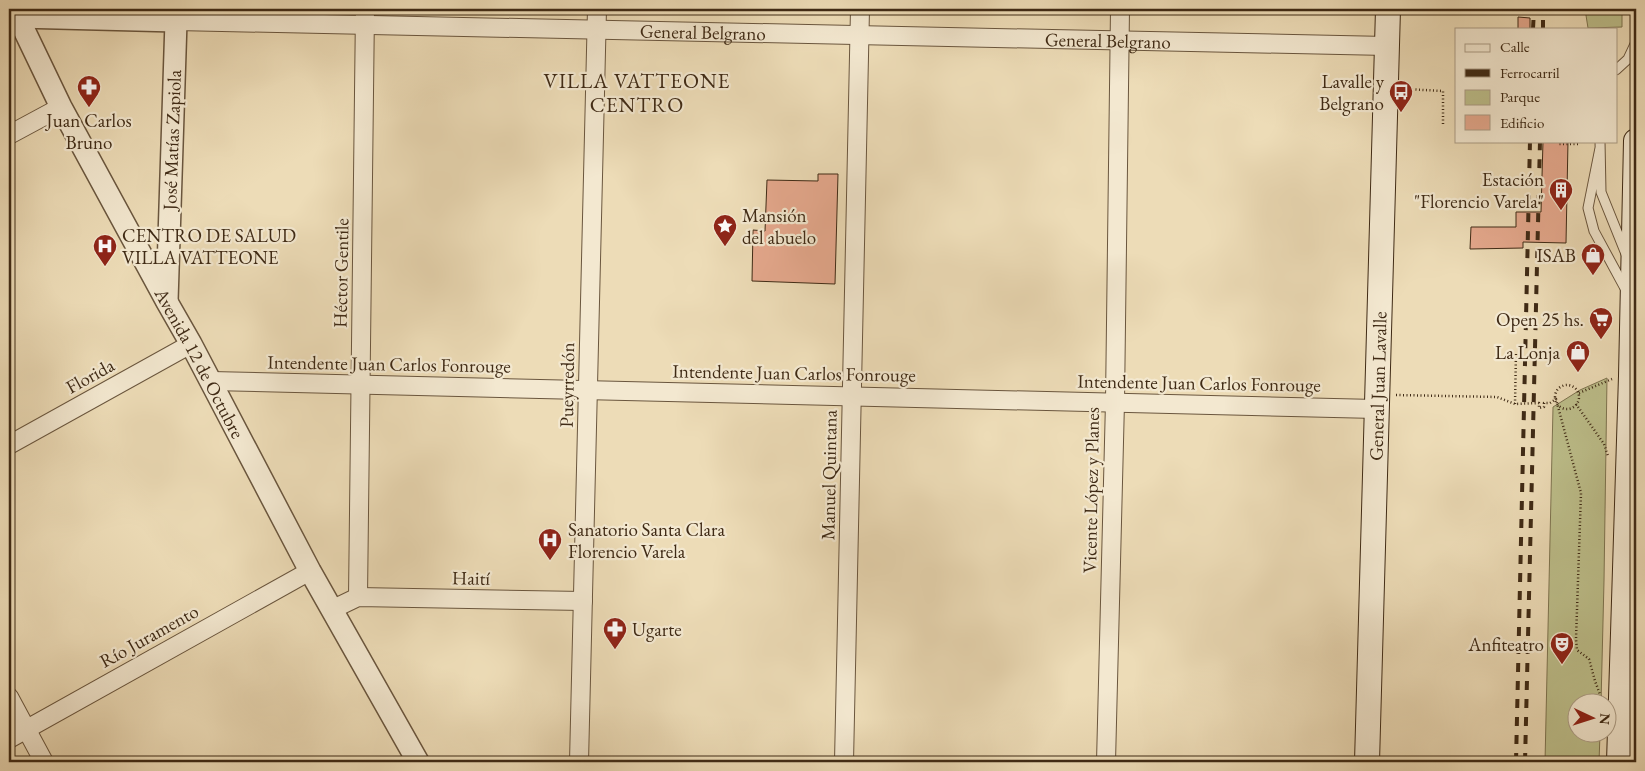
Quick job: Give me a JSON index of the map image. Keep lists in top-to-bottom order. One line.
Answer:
{"streets":{"main road":["General Juan Lavalle"],"street":["General Belgrano","José Matías Zapiola","Héctor Gentile","Avenida 12 de Octubre","Intendente Juan Carlos Fonrouge","Florida","Pueyrredón","Manuel Quintana","Vicente López y Planes","Haití","Río Juramento"]},"crossings":[["General Belgrano","José Matías Zapiola"],["General Belgrano","Héctor Gentile"],["General Belgrano","Avenida 12 de Octubre"],["General Belgrano","Pueyrredón"],["General Belgrano","General Juan Lavalle"],["General Belgrano","Manuel Quintana"],["General Belgrano","Vicente López y Planes"],["José Matías Zapiola","Avenida 12 de Octubre"],["Héctor Gentile","Intendente Juan Carlos Fonrouge"],["Héctor Gentile","Haití"],["Avenida 12 de Octubre","Intendente Juan Carlos Fonrouge"],["Avenida 12 de Octubre","Florida"],["Avenida 12 de Octubre","Río Juramento"],["Intendente Juan Carlos Fonrouge","Pueyrredón"],["Intendente Juan Carlos Fonrouge","General Juan Lavalle"],["Intendente Juan Carlos Fonrouge","Manuel Quintana"],["Intendente Juan Carlos Fonrouge","Vicente López y Planes"],["Pueyrredón","Haití"]],"districts":["VILLA VATTEONE CENTRO"],"places":{"pharmacy":["Juan Carlos Bruno","Ugarte"],"bus stop":["Lavalle y Belgrano"],"building":["Estación \"Florencio Varela\""],"place":["Mansión del abuelo"],"hospital":["CENTRO DE SALUD VILLA VATTEONE","Sanatorio Santa Clara Florencio Varela"],"shop":["ISAB","La Lonja"],"supermarket":["Open 25 hs."],"theatre":["Anfiteatro"]},"legend":["Calle","Ferrocarril","Parque","Edificio"],"north":"right"}
